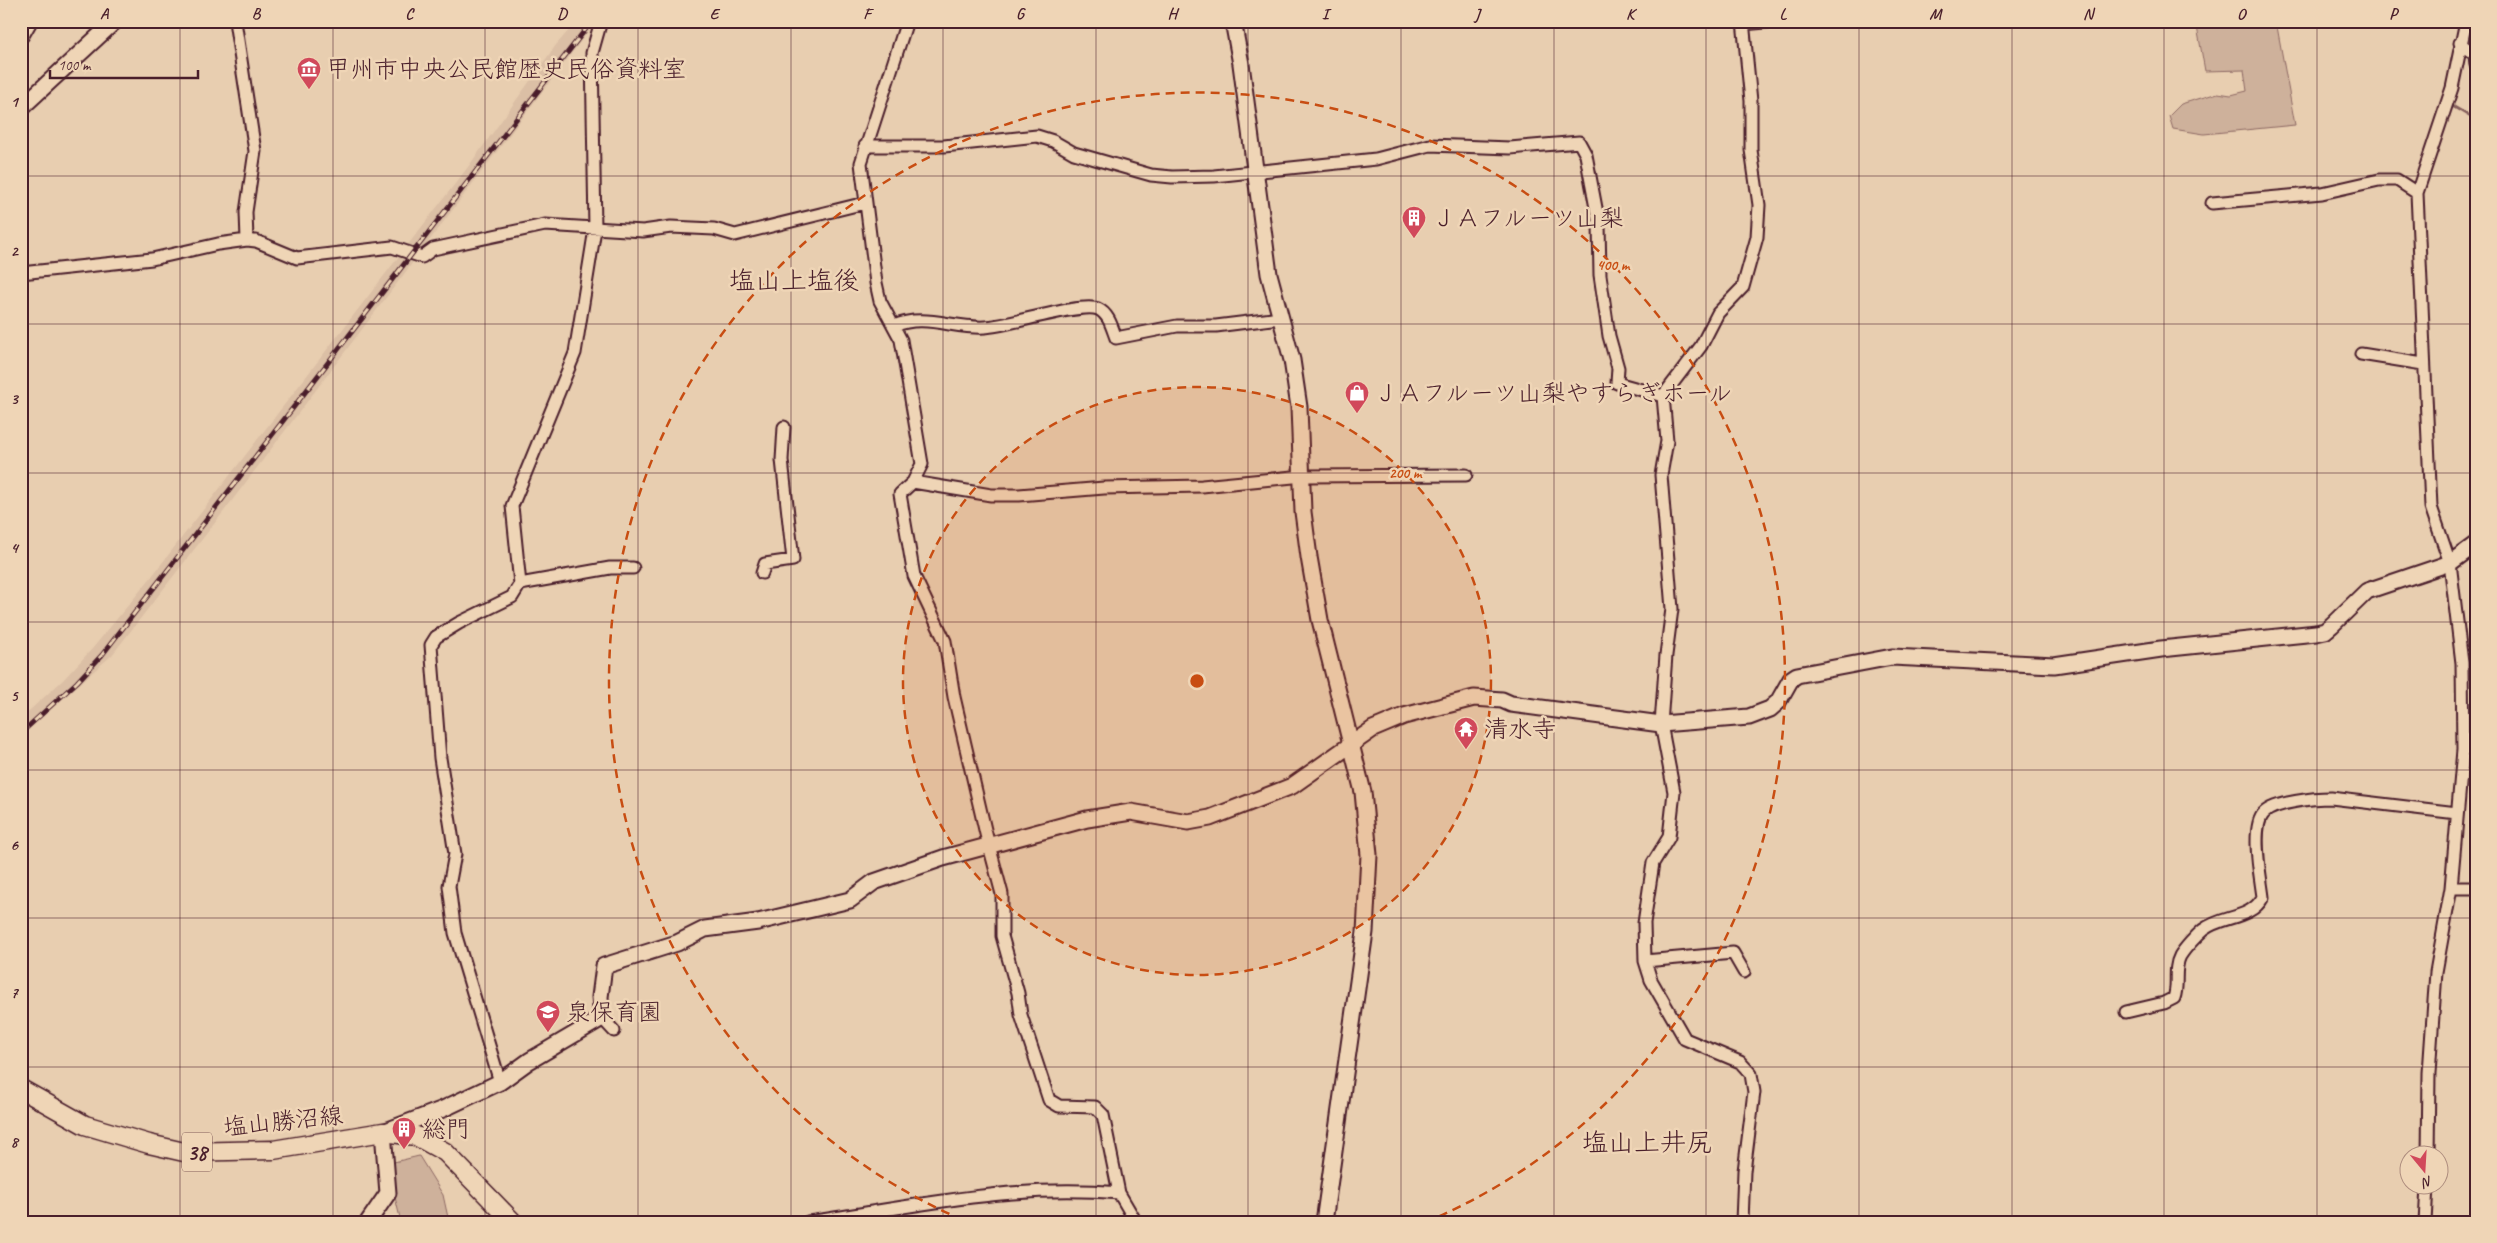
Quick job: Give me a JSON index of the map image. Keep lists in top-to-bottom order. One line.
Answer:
{"streets":{"main road":["塩山勝沼線","38"]},"crossings":[["塩山勝沼線","38"]],"districts":["塩山上塩後","塩山上井尻"],"places":{"museum":["甲州市中央公民館歴史民俗資料室"],"building":["ＪＡフルーツ山梨","総門"],"shop":["ＪＡフルーツ山梨やすらぎホール"],"temple":["清水寺"],"school or university":["泉保育園"]},"scale_bar":"100 m","north":"bottom","grid":{"columns":["A","B","C","D","E","F","G","H","I","J","K","L","M","N","O","P"],"rows":["1","2","3","4","5","6","7","8"]},"rings":["400 m","200 m"]}
